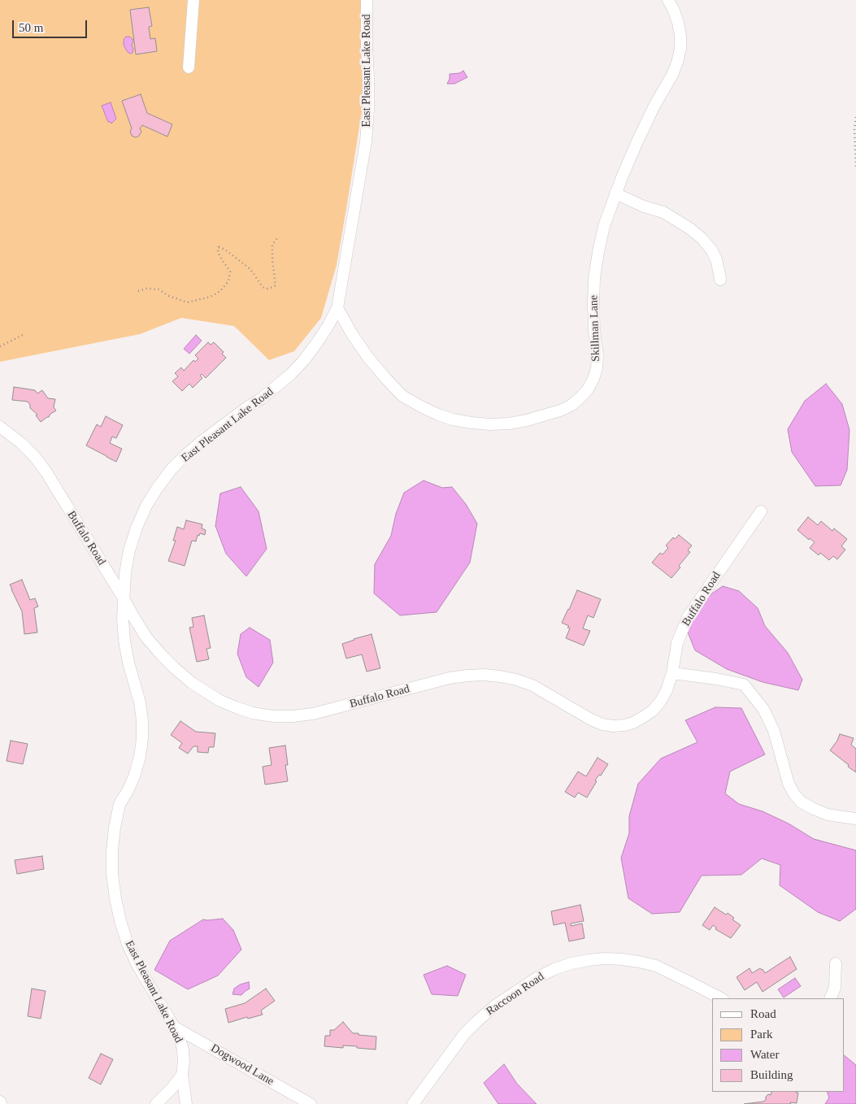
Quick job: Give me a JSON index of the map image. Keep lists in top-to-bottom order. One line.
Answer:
{"streets":{"street":["East Pleasant Lake Road","Skillman Lane","Buffalo Road","Raccoon Road","Dogwood Lane"]},"crossings":[["East Pleasant Lake Road","Skillman Lane"],["East Pleasant Lake Road","Buffalo Road"],["East Pleasant Lake Road","Dogwood Lane"]],"legend":["Road","Park","Water","Building"],"scale_bar":"50 m"}
